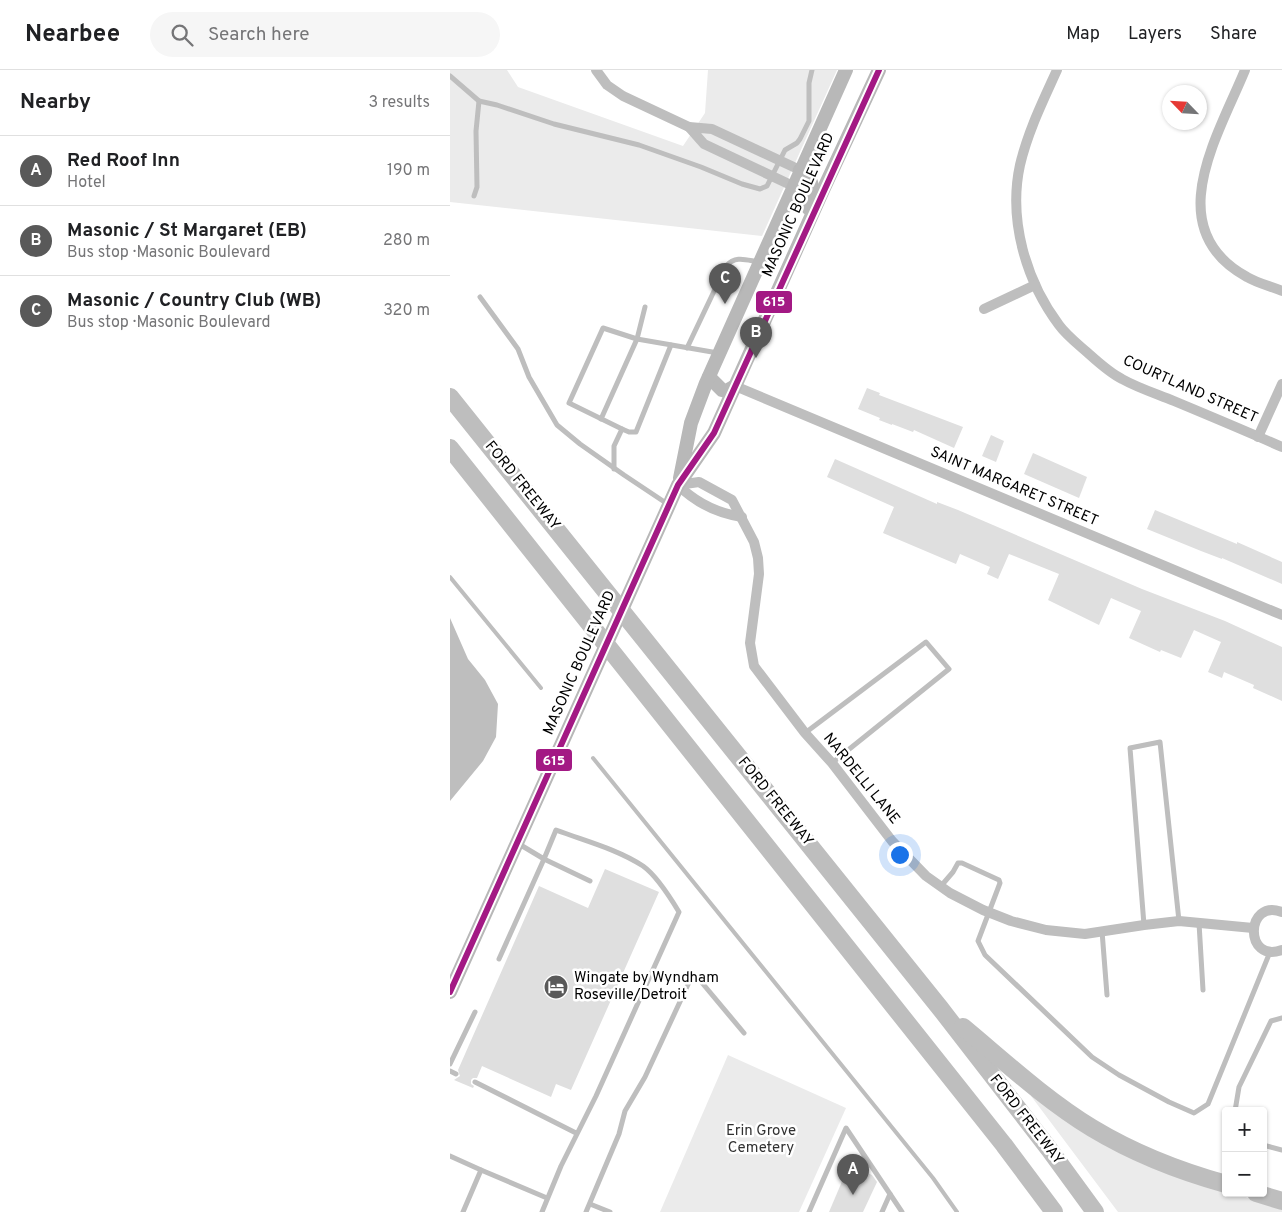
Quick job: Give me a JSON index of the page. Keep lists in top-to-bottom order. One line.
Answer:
{"streets":{"highway":["FORD FREEWAY"],"main road":["MASONIC BOULEVARD"],"street":["COURTLAND STREET","SAINT MARGARET STREET","NARDELLI LANE"]},"crossings":[["MASONIC BOULEVARD","SAINT MARGARET STREET"],["MASONIC BOULEVARD","NARDELLI LANE"]],"parks":["Erin Grove Cemetery"],"places":{"hotel":["Wingate by Wyndham Roseville/Detroit"]},"lines":["transit line 615"],"north":"top left","page":{"header":"Nearbee","search":"Search here","nav":["Map","Layers","Share"],"heading":["Nearby","3 results"],"list":[{"mark":"A","name":"Red Roof Inn","note":"Hotel","value":"190 m"},{"mark":"B","name":"Masonic / St Margaret (EB)","note":"Bus stop · Masonic Boulevard","value":"280 m"},{"mark":"C","name":"Masonic / Country Club (WB)","note":"Bus stop · Masonic Boulevard","value":"320 m"}],"pins":["C","B","A"],"map_buttons":["+","−"]}}
